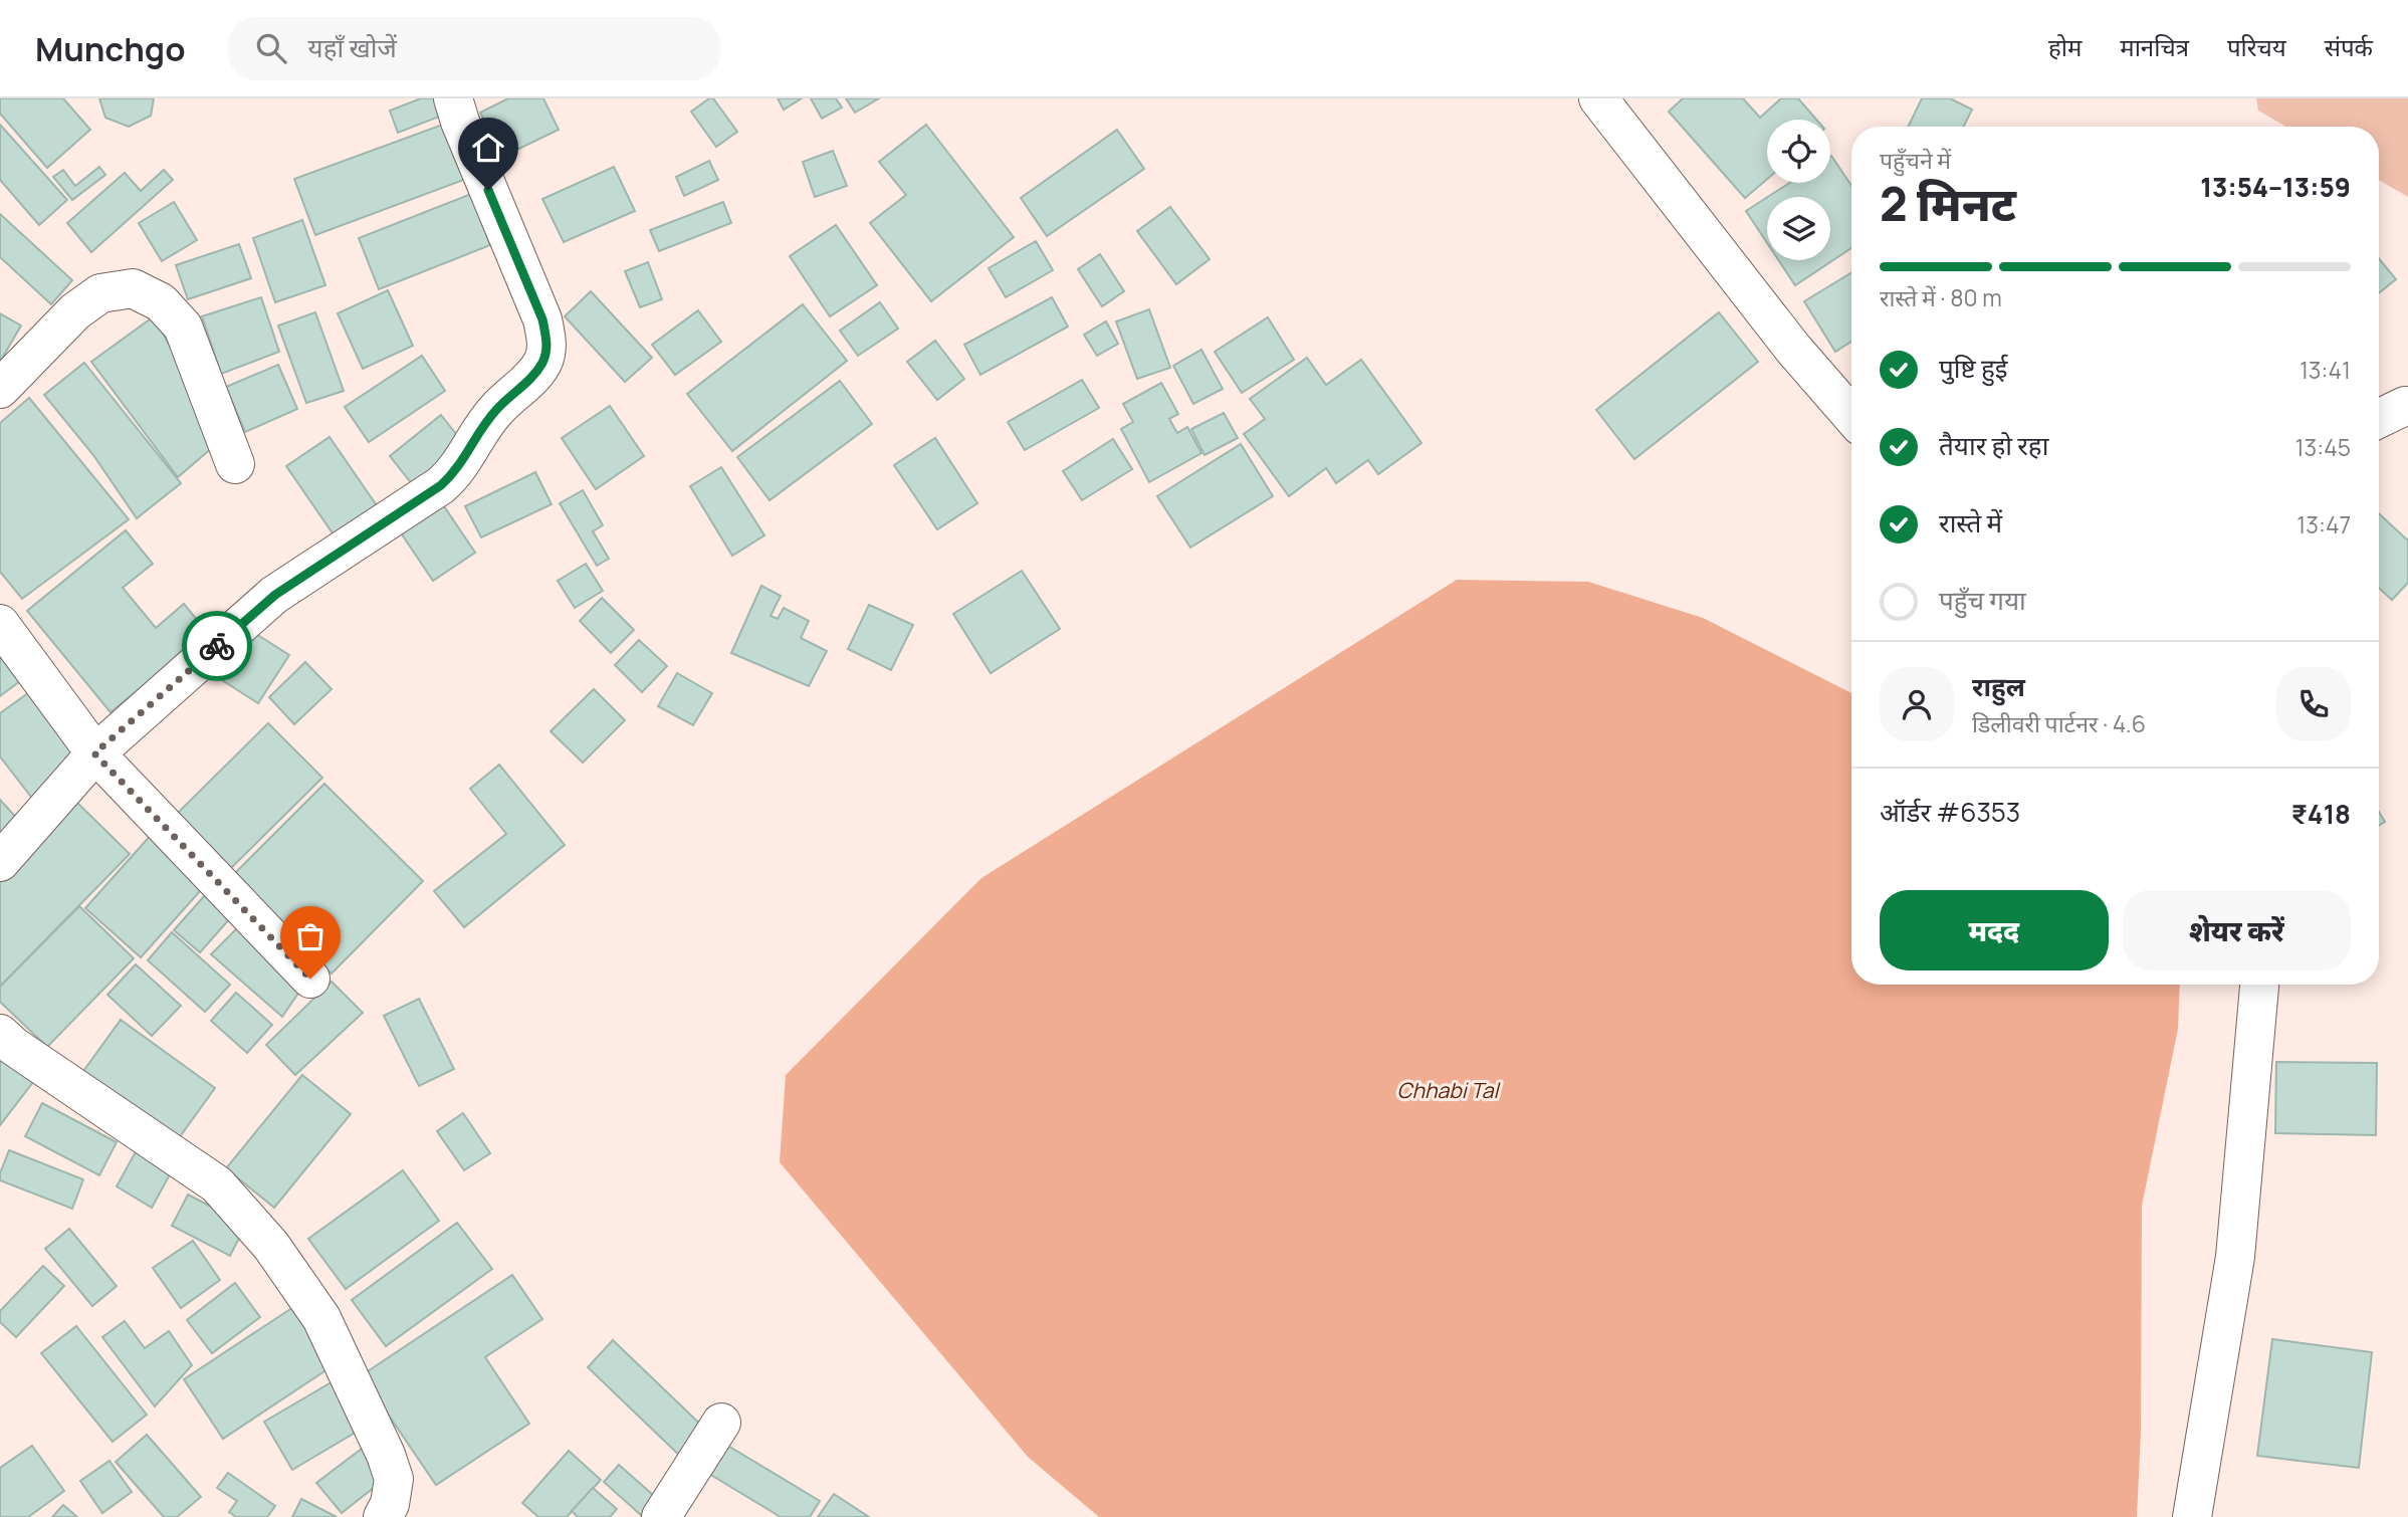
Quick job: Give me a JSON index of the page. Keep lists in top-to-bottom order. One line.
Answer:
{"water":["Chhabi Tal"],"page":{"header":"Munchgo","search":"यहाँ खोजें","nav":["होम","मानचित्र","परिचय","संपर्क"],"heading":["2 मिनट","पहुँचने में","13:54–13:59"],"panel":["राहुल","डिलीवरी पार्टनर · 4.6","ऑर्डर #6353","₹418"],"bar":"रास्ते में · 80 m","list":[["पुष्टि हुई","13:41"],["तैयार हो रहा","13:45"],["रास्ते में","13:47"],"पहुँच गया"],"buttons":["मदद","शेयर करें"]}}
